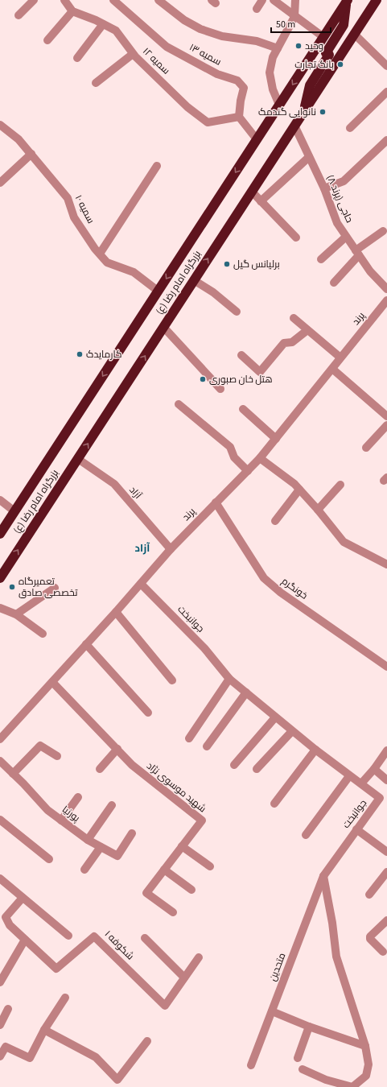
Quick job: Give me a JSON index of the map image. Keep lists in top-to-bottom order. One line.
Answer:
{"streets":{"highway":["بزرگراه امام رضا (ع)"],"street":["سمیه ۱۳","سمیه ۱۲","حاجی (پرند ۸)","سمیه ۱۰","پرند","آزاد","خونگرم","جوانبخت","شهید موسوی نژاد","پورنیا","شکوفه ۱","متحدین"]},"crossings":[["سمیه ۱۳","سمیه ۱۲"],["حاجی (پرند ۸)","بزرگراه امام رضا (ع)"],["سمیه ۱۰","بزرگراه امام رضا (ع)"],["بزرگراه امام رضا (ع)","آزاد"],["پرند","آزاد"],["پرند","خونگرم"],["پرند","جوانبخت"],["پرند","شهید موسوی نژاد"],["جوانبخت","متحدین"]],"districts":["آزاد"],"places":["وحید","بانک تجارت","نانوایی گندمک","برلیانس گیل","کارمایدک","هتل خان صبوری","تعمیرگاه تخصصی صادق"],"scale_bar":"50 m"}
